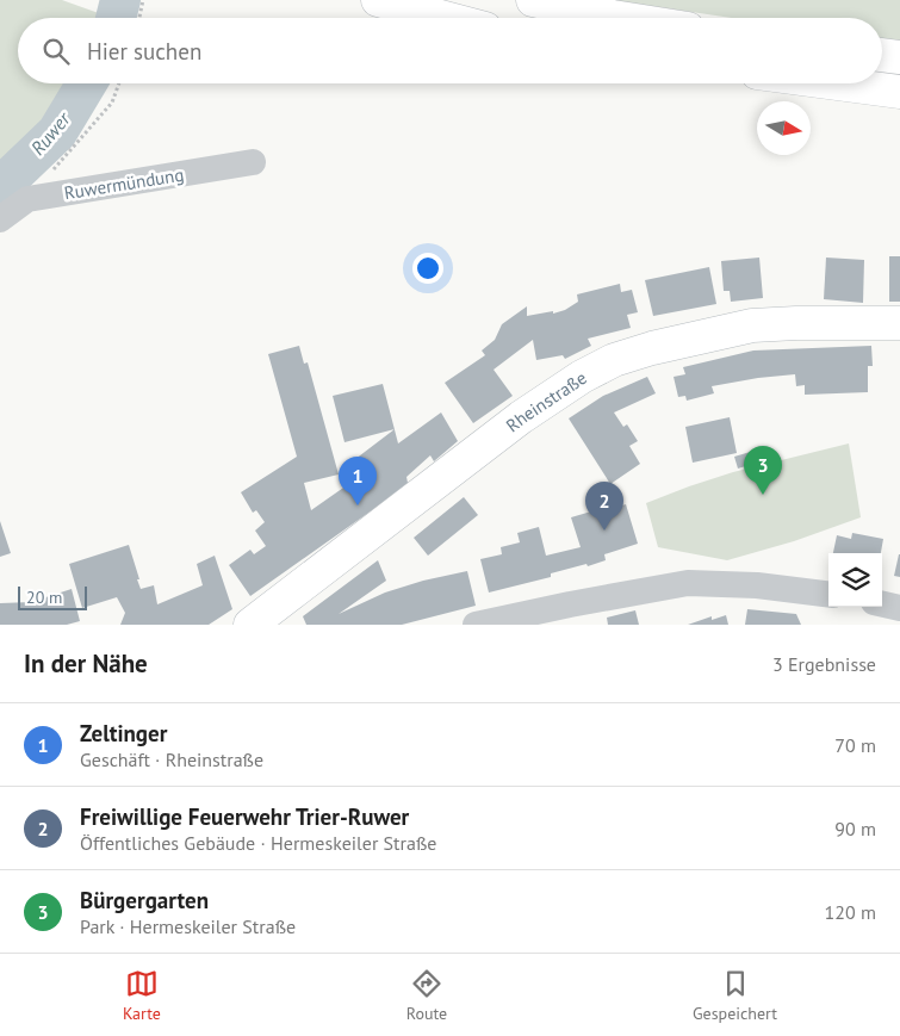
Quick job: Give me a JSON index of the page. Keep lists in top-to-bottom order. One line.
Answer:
{"streets":{"main road":["Rheinstraße"],"street":["Ruwermündung"]},"water":["Ruwer"],"scale_bar":"20 m","north":"right","page":{"search":"Hier suchen","pins":["3","1","2"],"scale":"20 m","heading":["In der Nähe","3 Ergebnisse"],"list":[{"mark":"1","name":"Zeltinger","note":"Geschäft · Rheinstraße","value":"70 m"},{"mark":"2","name":"Freiwillige Feuerwehr Trier-Ruwer","note":"Öffentliches Gebäude · Hermeskeiler Straße","value":"90 m"},{"mark":"3","name":"Bürgergarten","note":"Park · Hermeskeiler Straße","value":"120 m"}],"nav":["Karte","Route","Gespeichert"]}}
